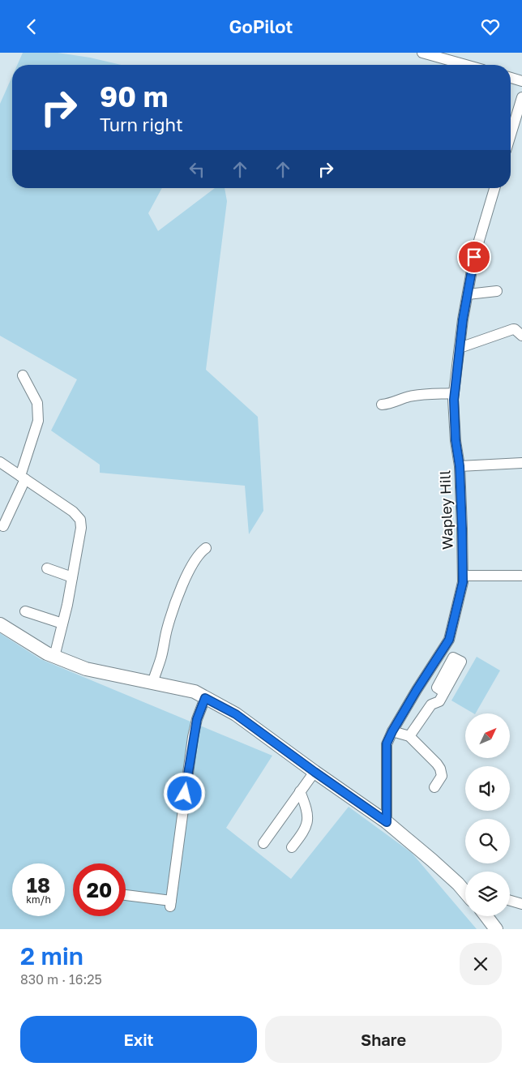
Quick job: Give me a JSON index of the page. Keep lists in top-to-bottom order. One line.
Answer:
{"streets":{"street":["Wapley Hill"]},"north":"top right","page":{"header":"GoPilot","turn":["90 m","Turn right"],"speed":"18 km/h","limit":"20","heading":["2 min","830 m · 16:25"],"buttons":["Exit","Share"]}}
